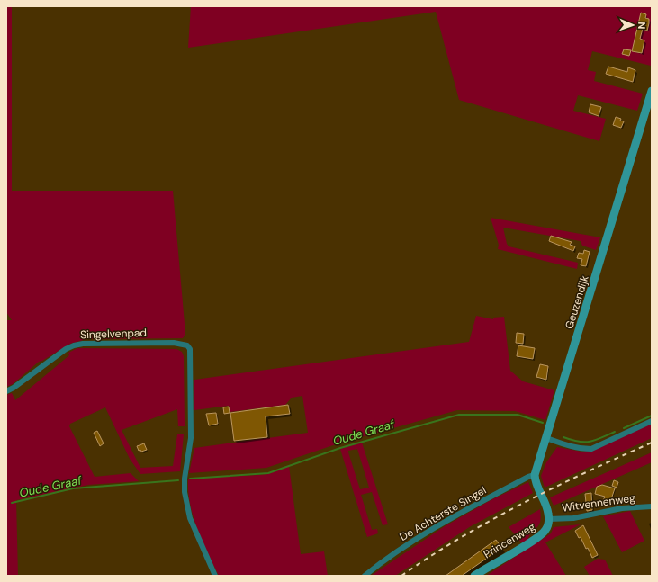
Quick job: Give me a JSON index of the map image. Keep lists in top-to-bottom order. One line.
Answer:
{"streets":{"main road":["Geuzendijk","Princenweg"],"street":["Singelvenpad","Witvennenweg","De Achterste Singel"]},"crossings":[["Geuzendijk","De Achterste Singel"],["Witvennenweg","Princenweg"]],"water":["Oude Graaf"],"north":"right"}
